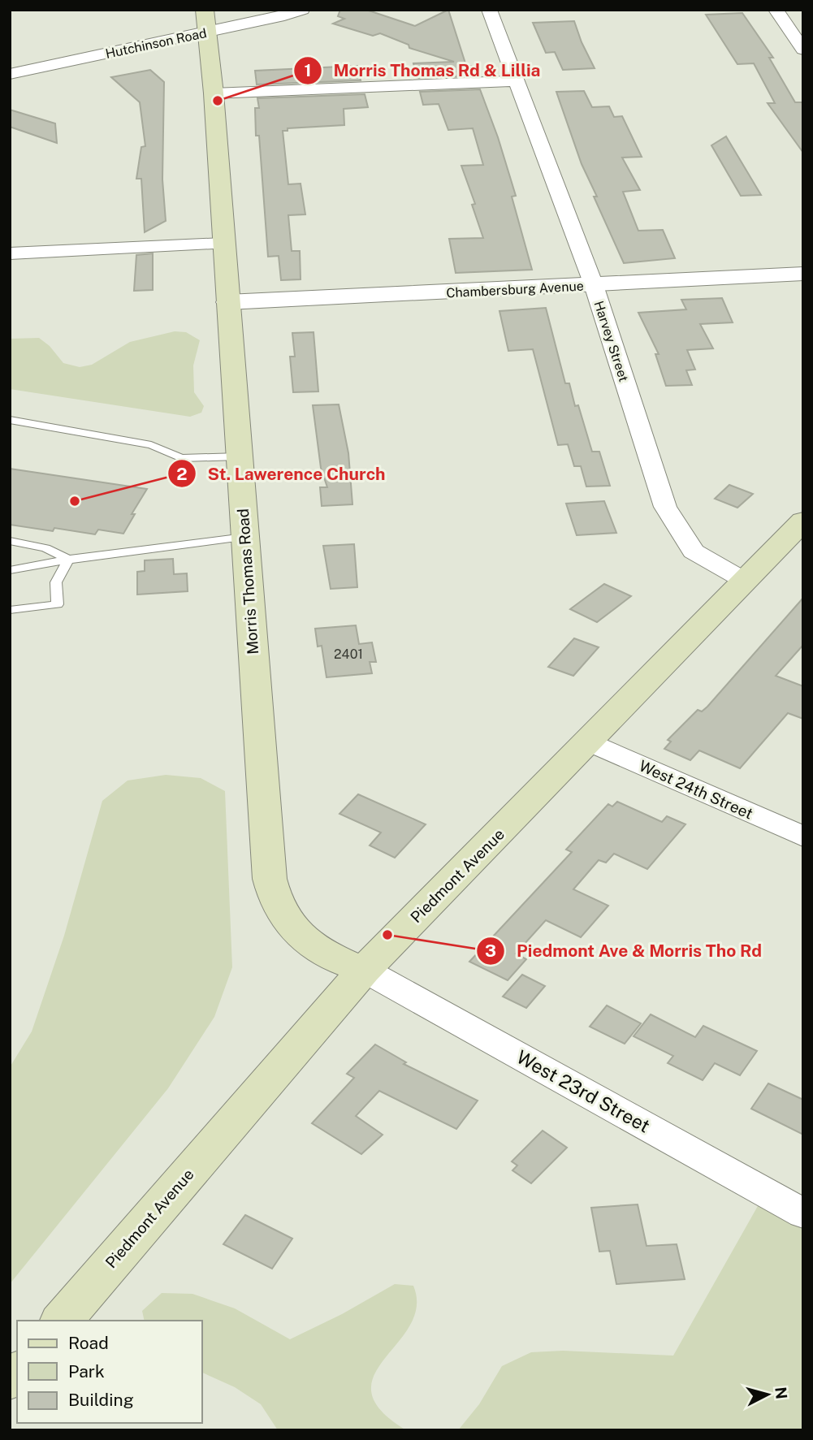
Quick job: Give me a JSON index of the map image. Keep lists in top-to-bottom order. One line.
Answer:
{"streets":{"main road":["Morris Thomas Road","Piedmont Avenue"],"street":["Hutchinson Road","Chambersburg Avenue","Harvey Street","West 24th Street","West 23rd Street"]},"crossings":[["Hutchinson Road","Morris Thomas Road"],["Chambersburg Avenue","Harvey Street"],["Chambersburg Avenue","Morris Thomas Road"],["Harvey Street","Piedmont Avenue"],["Morris Thomas Road","Piedmont Avenue"],["Morris Thomas Road","West 23rd Street"],["West 24th Street","Piedmont Avenue"],["Piedmont Avenue","West 23rd Street"]],"places":["Morris Thomas Rd & Lillia","St. Lawerence Church","Piedmont Ave & Morris Tho Rd"],"house_numbers":["2401"],"legend":["Road","Park","Building"],"north":"right"}
